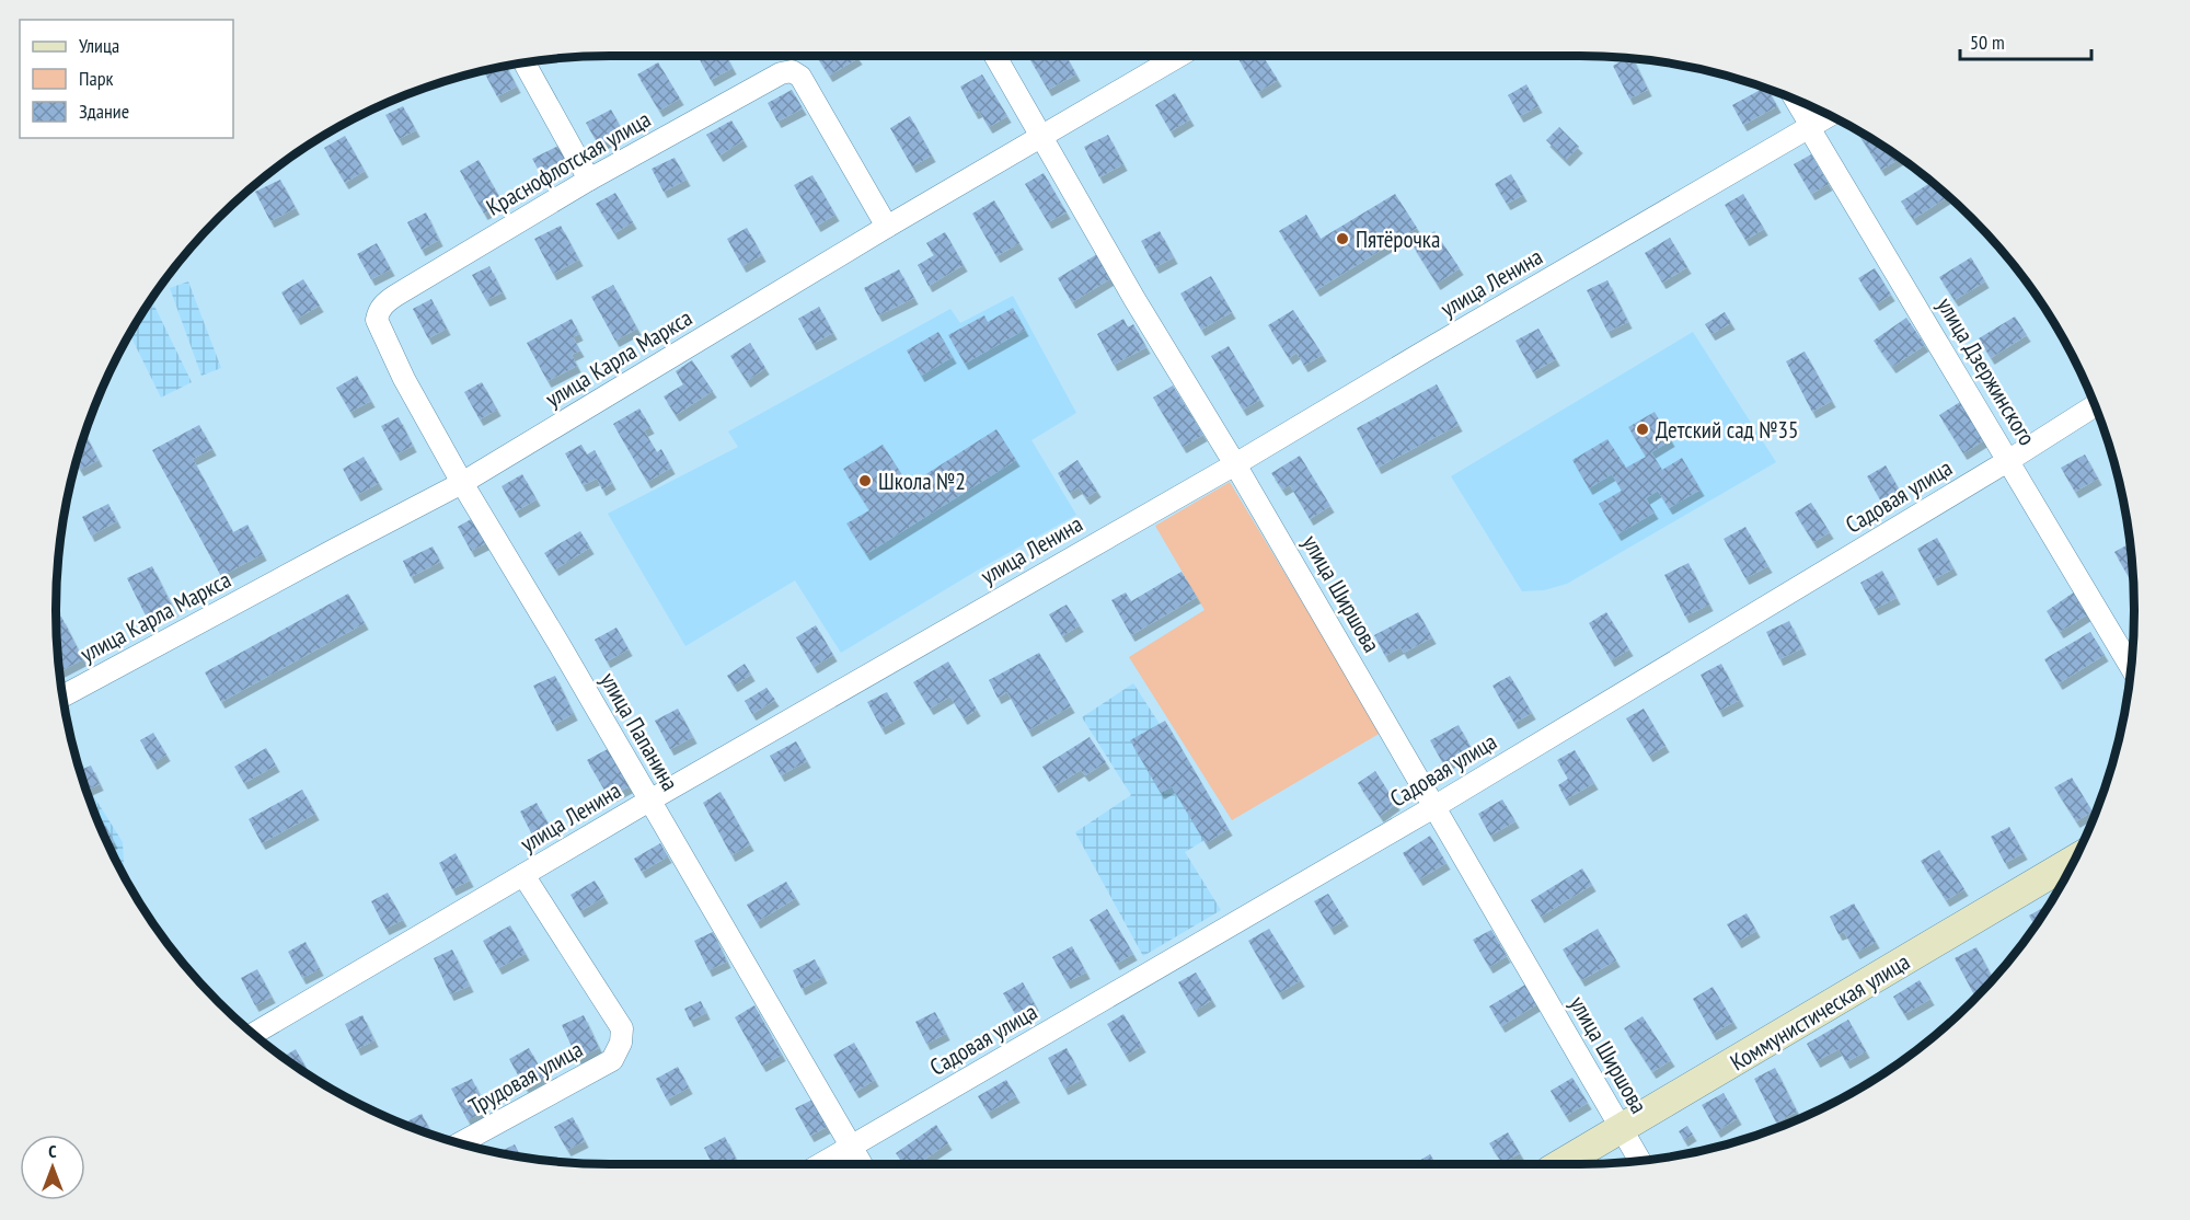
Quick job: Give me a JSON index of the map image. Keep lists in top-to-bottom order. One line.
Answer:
{"streets":{"street":["Краснофлотская улица","улица Ленина","улица Карла Маркса","улица Дзержинского","Садовая улица","улица Ширшова","улица Папанина","Коммунистическая улица","Трудовая улица"]},"crossings":[["Краснофлотская улица","улица Карла Маркса"],["Краснофлотская улица","улица Папанина"],["улица Ленина","улица Дзержинского"],["улица Ленина","улица Ширшова"],["улица Ленина","улица Папанина"],["улица Ленина","Трудовая улица"],["улица Карла Маркса","улица Ширшова"],["улица Карла Маркса","улица Папанина"],["улица Дзержинского","Садовая улица"],["Садовая улица","улица Ширшова"],["Садовая улица","улица Папанина"],["улица Ширшова","Коммунистическая улица"]],"places":["Пятёрочка","Детский сад №35","Школа №2"],"legend":["Улица","Парк","Здание"],"scale_bar":"50 m","north":"top"}
